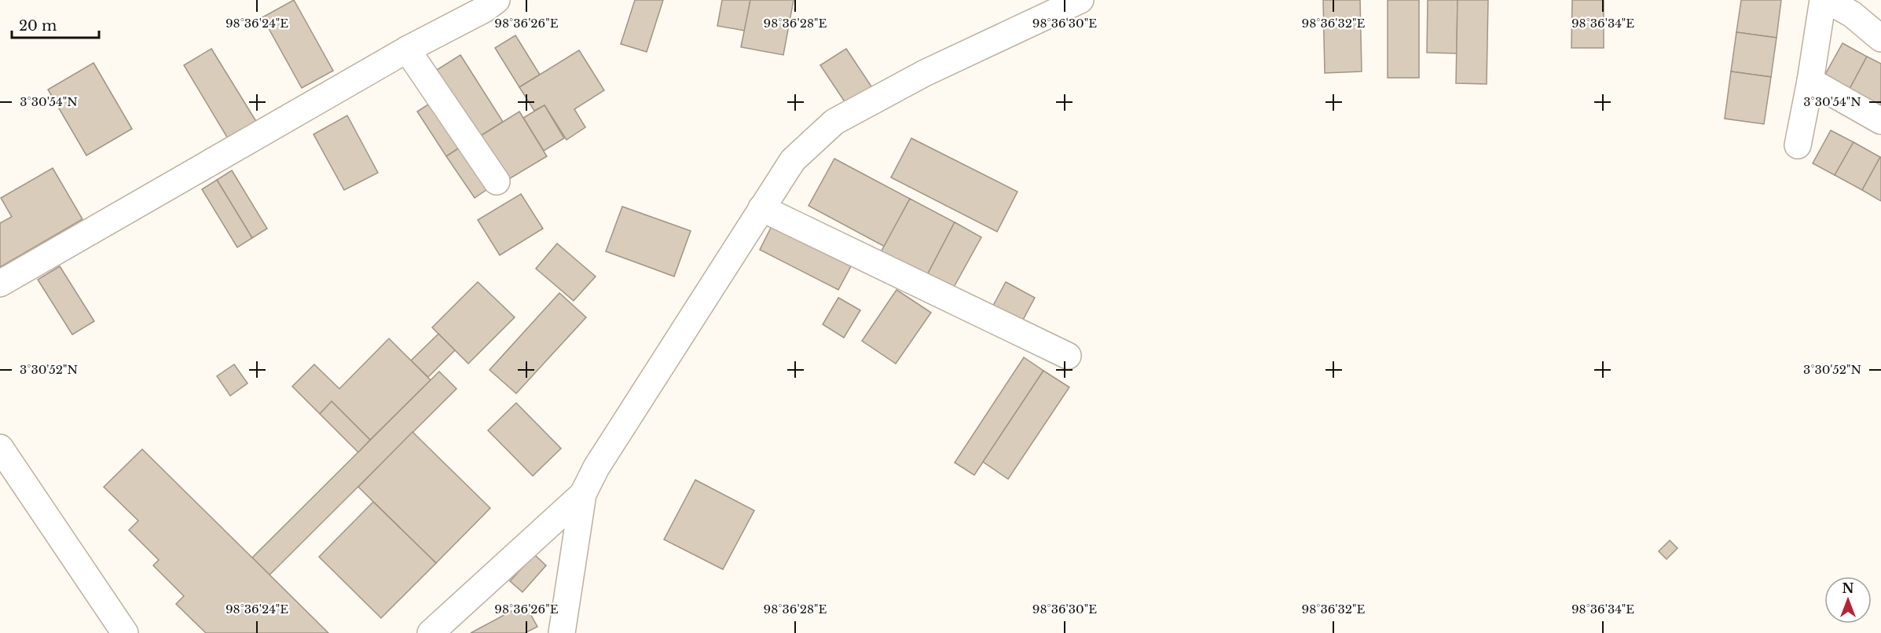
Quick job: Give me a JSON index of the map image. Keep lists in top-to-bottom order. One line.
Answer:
{"scale_bar":"20 m","north":"top","coordinates":["98°36'24\"E","98°36'26\"E","98°36'28\"E","98°36'30\"E","98°36'32\"E","98°36'34\"E","3°30'54\"N","3°30'52\"N"]}
